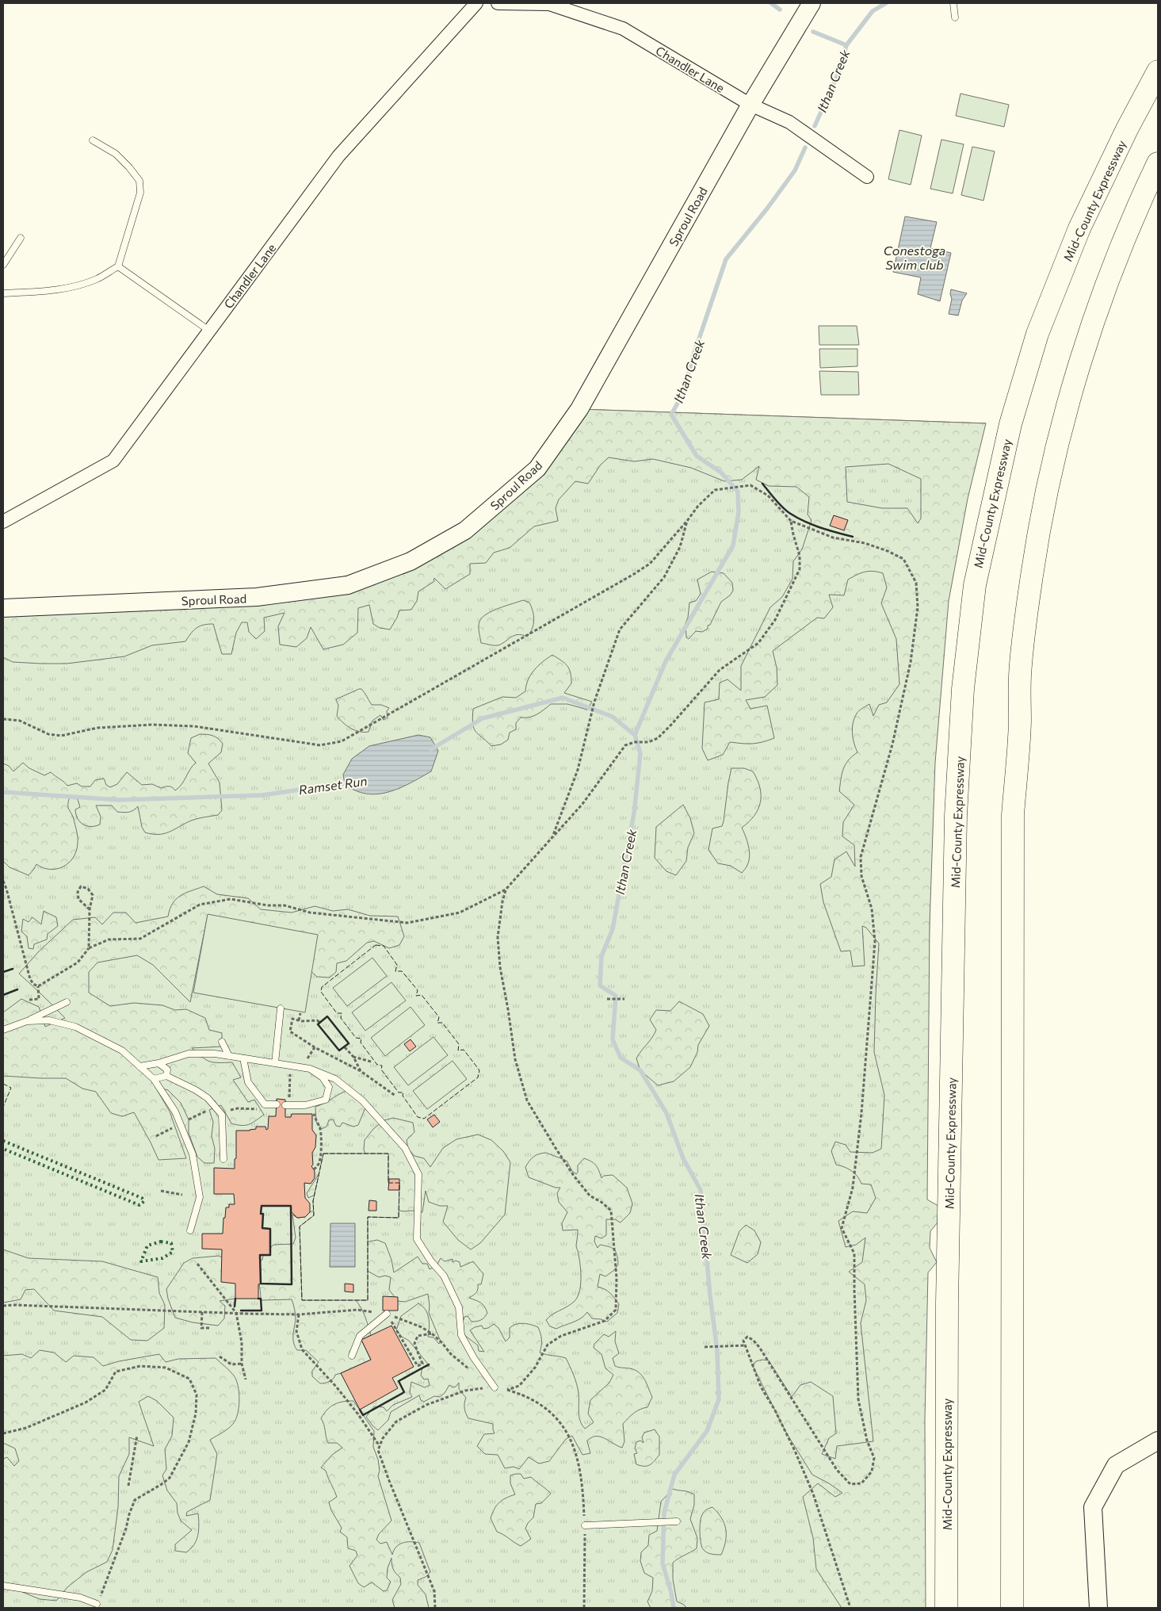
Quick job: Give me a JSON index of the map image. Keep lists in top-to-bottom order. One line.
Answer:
{"streets":{"highway":["Mid-County Expressway"],"main road":["Sproul Road"],"street":["Chandler Lane"]},"crossings":[["Chandler Lane","Sproul Road"]],"water":["Ithan Creek","Conestoga Swim club","Ramset Run"]}
